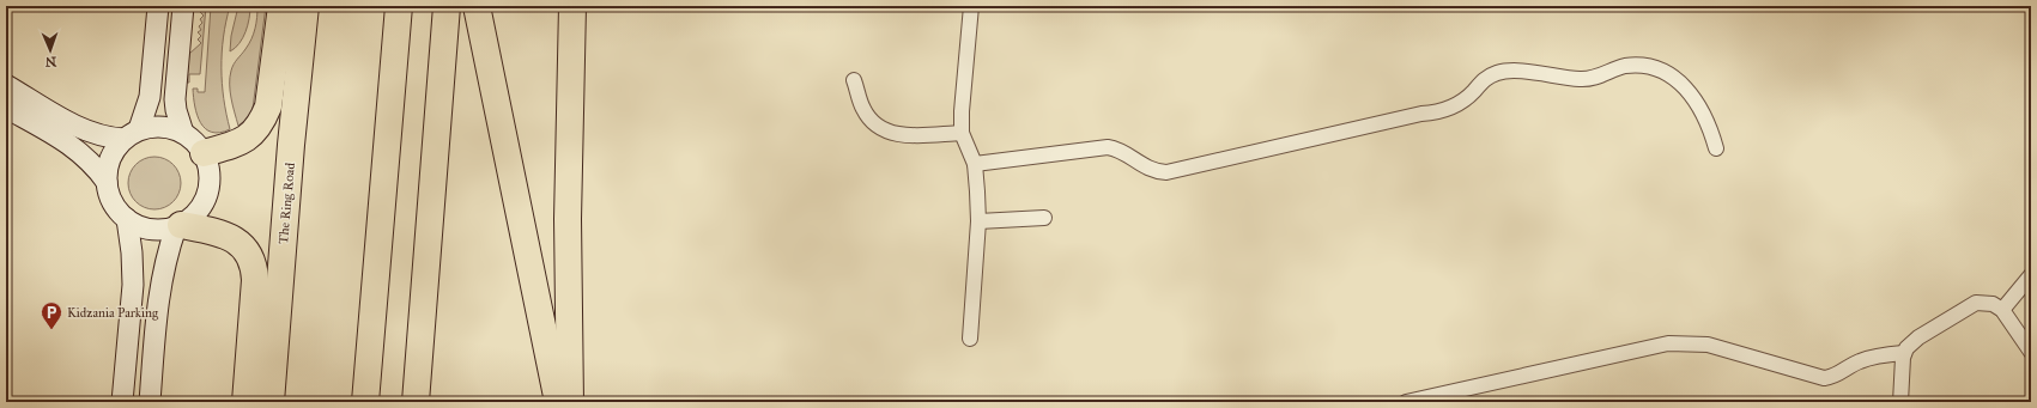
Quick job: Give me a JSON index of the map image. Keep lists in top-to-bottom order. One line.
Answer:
{"streets":{"highway":["The Ring Road"]},"places":{"parking":["Kidzania Parking"]},"north":"bottom"}
